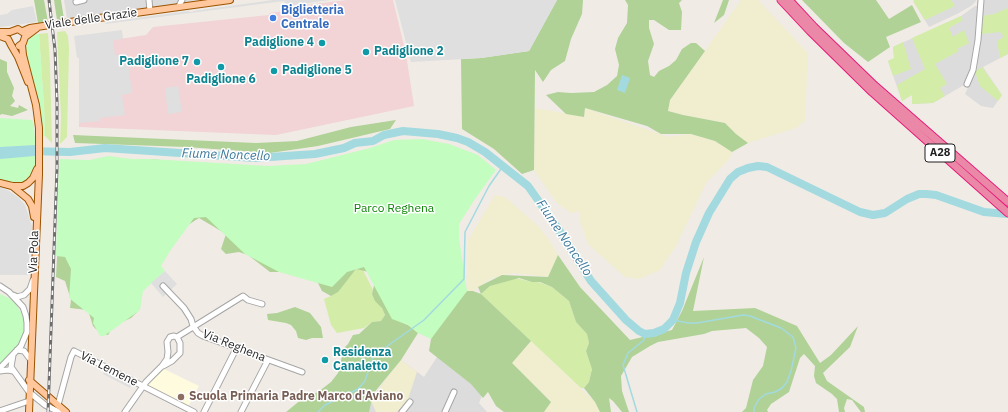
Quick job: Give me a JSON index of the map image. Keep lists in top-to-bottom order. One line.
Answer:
{"streets":{"highway":["A28"],"main road":["Viale delle Grazie","Via Pola"],"street":["Via Reghena","Via Lemene"]},"crossings":[["Viale delle Grazie","Via Pola"]],"water":["Fiume Noncello"],"parks":["Parco Reghena"],"places":["Biglietteria Centrale","Padiglione 4","Padiglione 2","Padiglione 7","Padiglione 6","Padiglione 5","Residenza Canaletto","Scuola Primaria Padre Marco d'Aviano"]}
